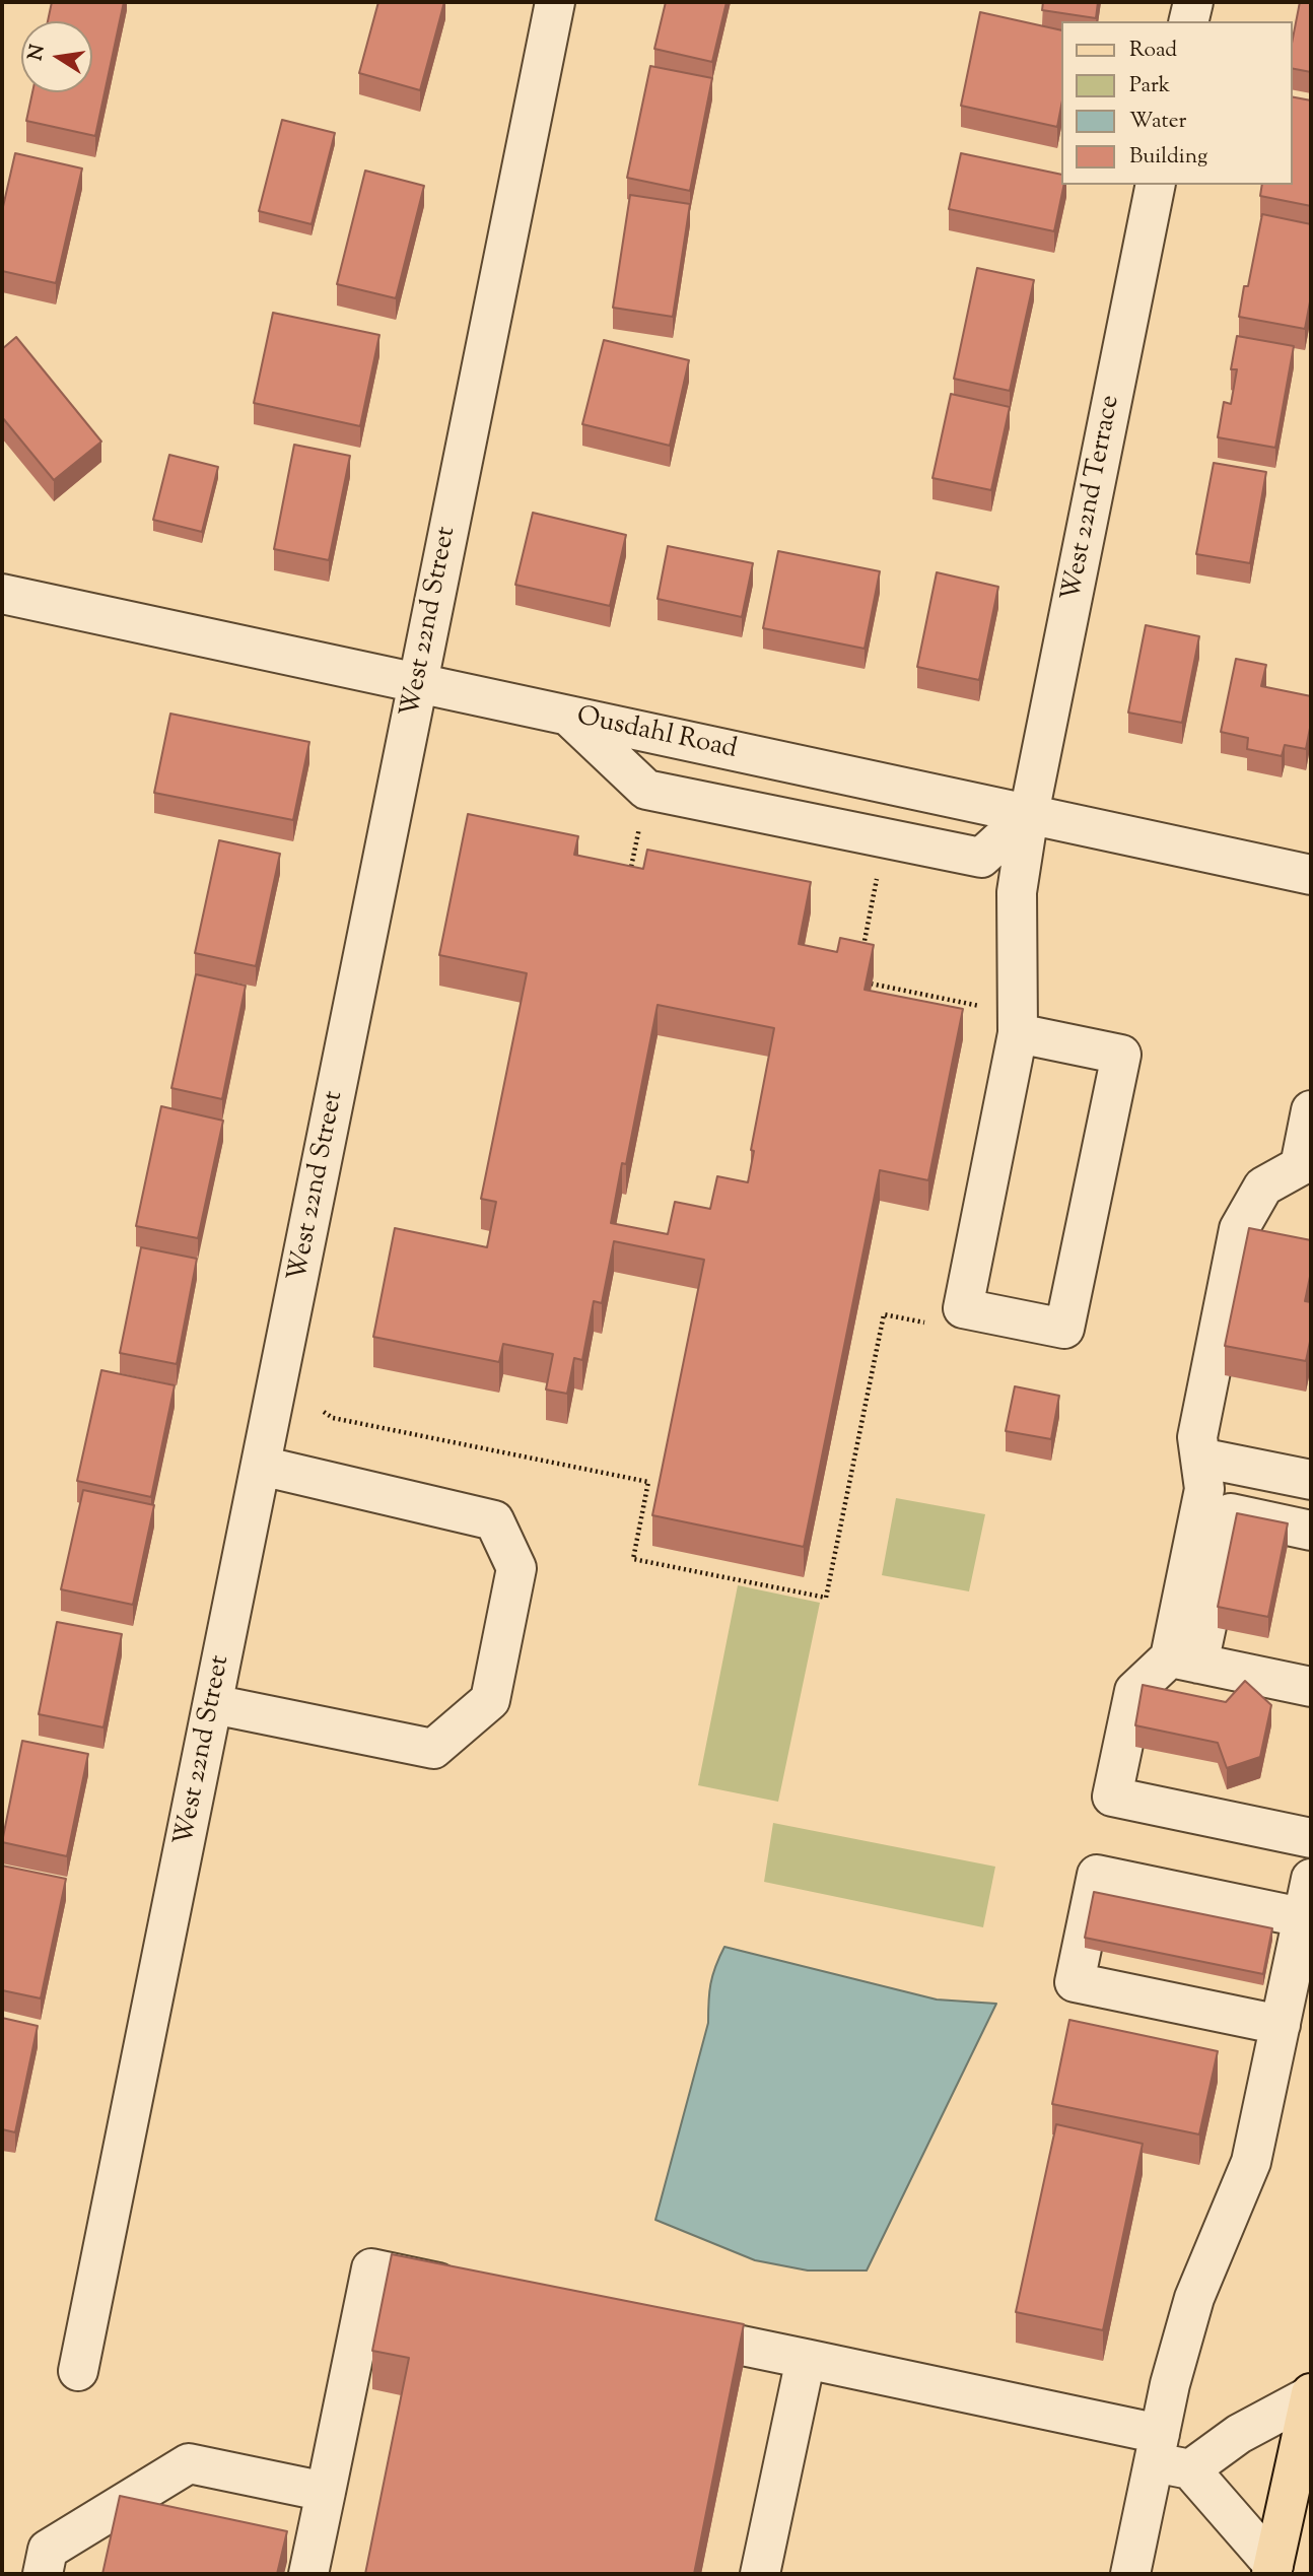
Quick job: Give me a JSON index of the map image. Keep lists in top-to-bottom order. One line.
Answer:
{"streets":{"street":["West 22nd Terrace","West 22nd Street","Ousdahl Road"]},"crossings":[["West 22nd Terrace","Ousdahl Road"],["West 22nd Street","Ousdahl Road"]],"legend":["Road","Park","Water","Building"],"north":"left"}
